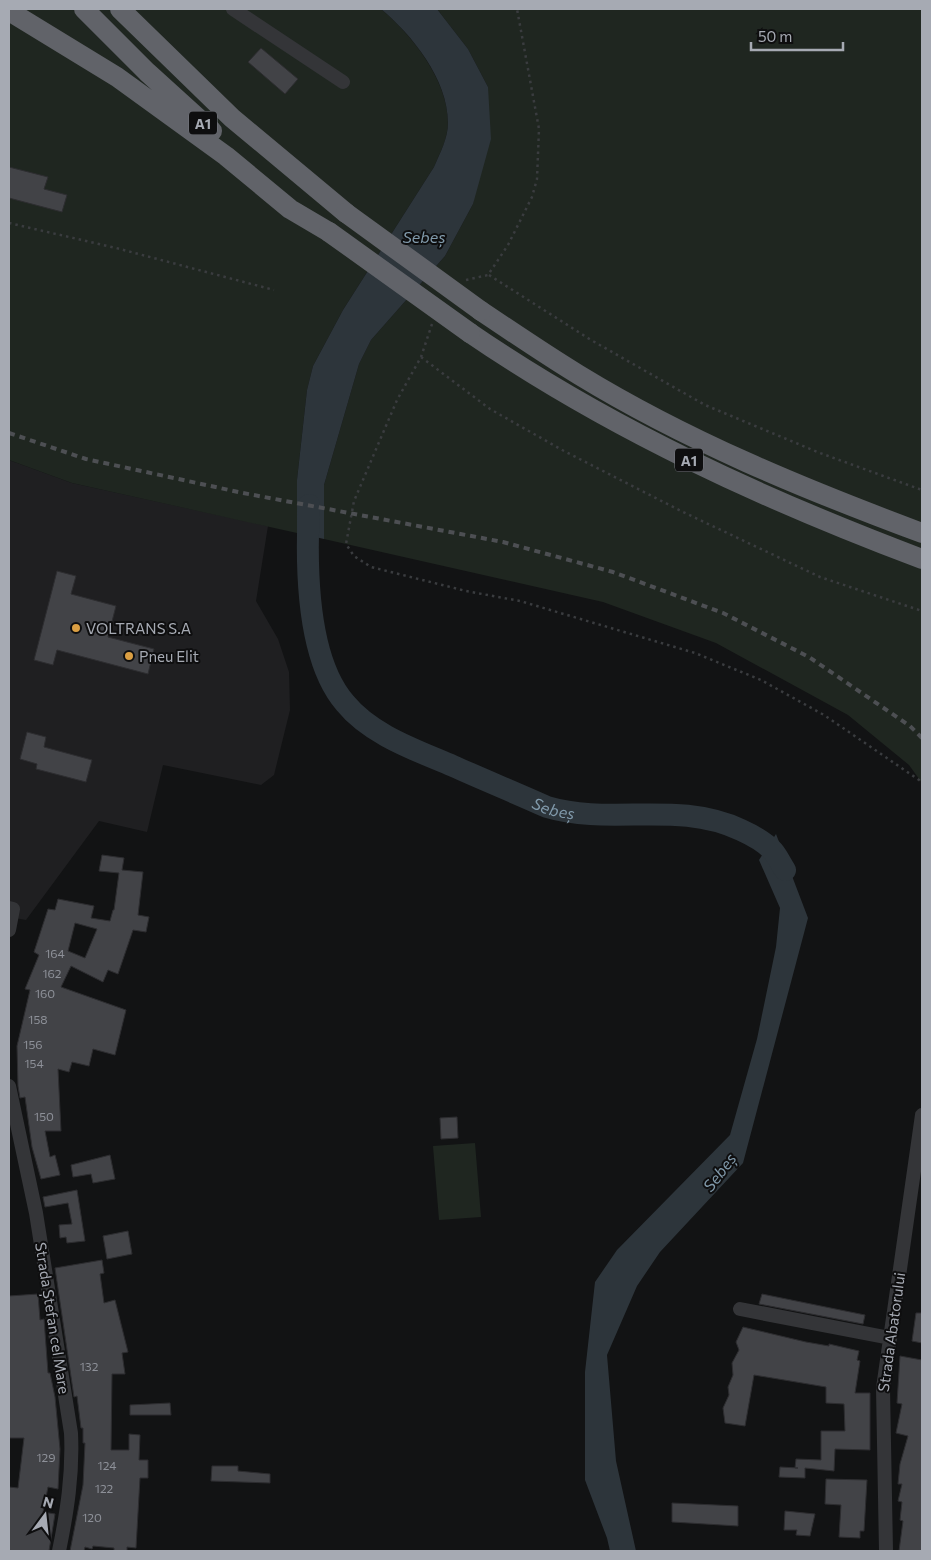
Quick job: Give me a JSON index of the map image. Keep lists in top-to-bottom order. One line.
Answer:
{"streets":{"highway":["A1"],"street":["Strada Ștefan cel Mare","Strada Abatorului"]},"water":["Sebeș"],"places":["VOLTRANS S.A","Pneu Elit"],"house_numbers":["164","162","160","158","156","154","150","132","129","124","122","120"],"scale_bar":"50 m","north":"top"}
